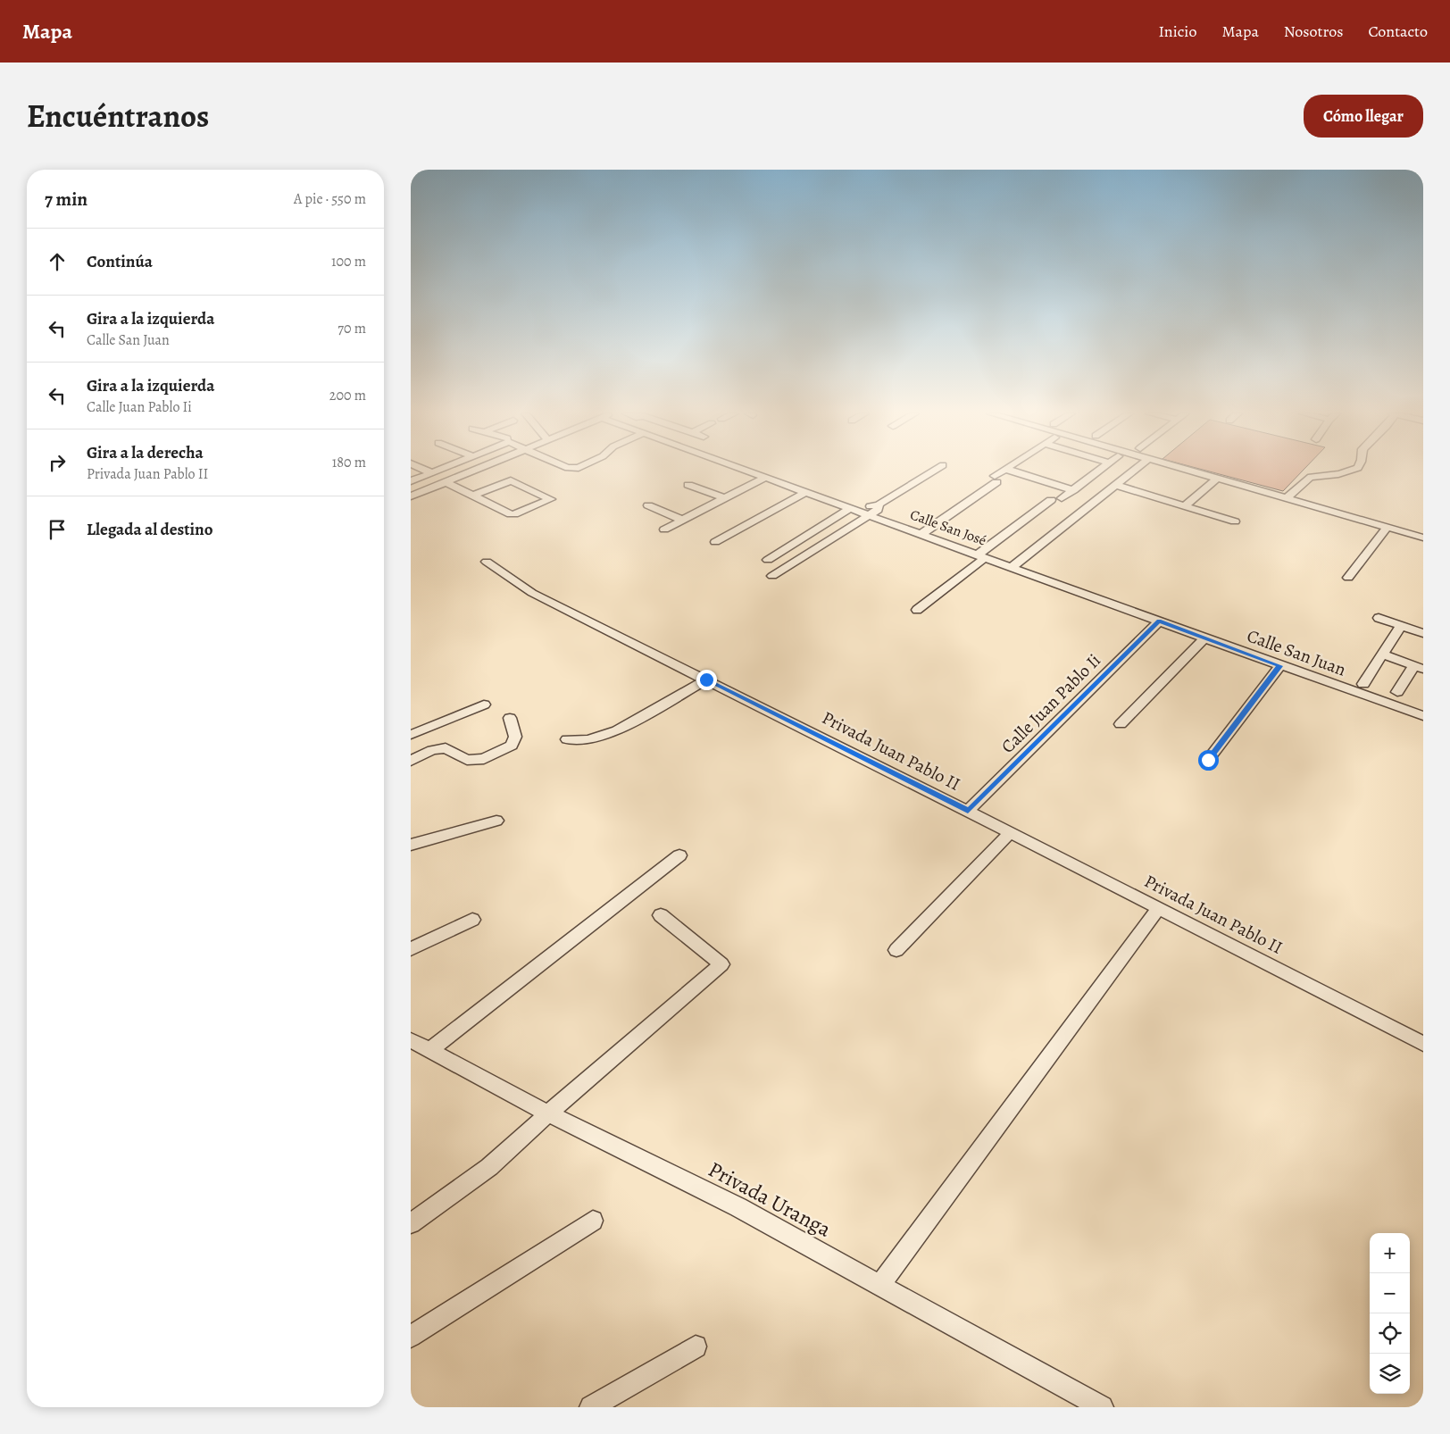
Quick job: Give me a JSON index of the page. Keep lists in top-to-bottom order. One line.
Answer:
{"streets":{"street":["Calle San José","Calle San Juan","Calle Juan Pablo Ii","Privada Juan Pablo II","Privada Uranga"]},"crossings":[["Calle San José","Calle San Juan"],["Calle San José","Calle Juan Pablo Ii"],["Calle San Juan","Calle Juan Pablo Ii"],["Calle Juan Pablo Ii","Privada Juan Pablo II"]],"page":{"header":"Mapa","nav":["Inicio","Mapa","Nosotros","Contacto"],"title":"Encuéntranos","buttons":"Cómo llegar","heading":["7 min","A pie · 550 m"],"list":[["Continúa","100 m"],["Gira a la izquierda","Calle San Juan","70 m"],["Gira a la izquierda","Calle Juan Pablo Ii","200 m"],["Gira a la derecha","Privada Juan Pablo II","180 m"],"Llegada al destino"],"map_buttons":["+","−"]}}
